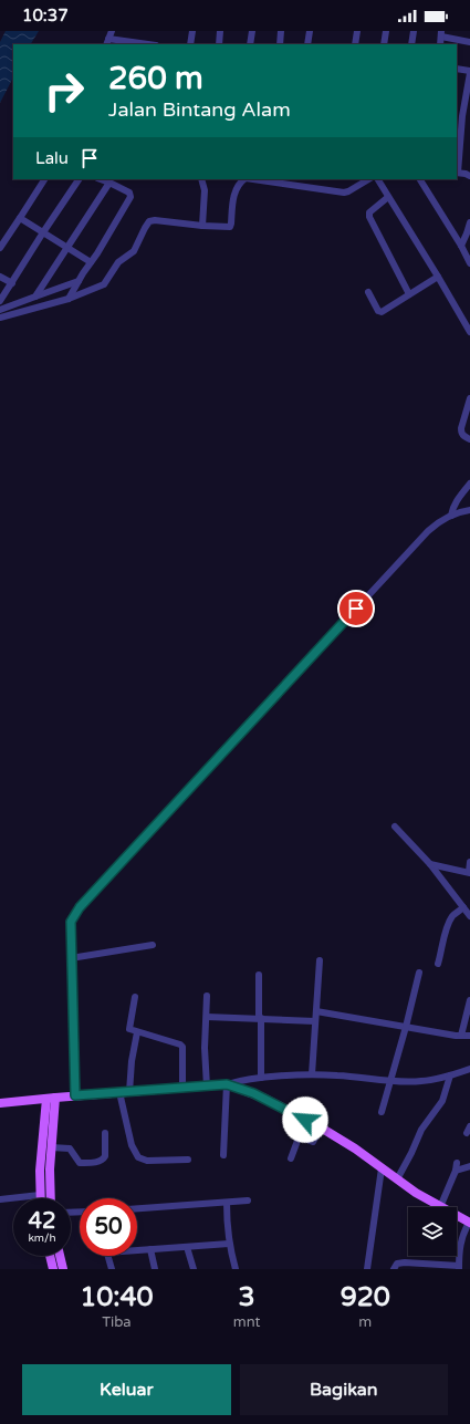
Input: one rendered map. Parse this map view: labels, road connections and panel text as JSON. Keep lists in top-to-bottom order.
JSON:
{
  "page": {
    "status": "10:37",
    "turn": ["260 m", "Jalan Bintang Alam"],
    "then": "Lalu",
    "speed": "42 km/h",
    "limit": "50",
    "eta": [
      "10:40",
      "Tiba",
      "3",
      "mnt",
      "920",
      "m"
    ],
    "buttons": ["Keluar", "Bagikan"]
  }
}
